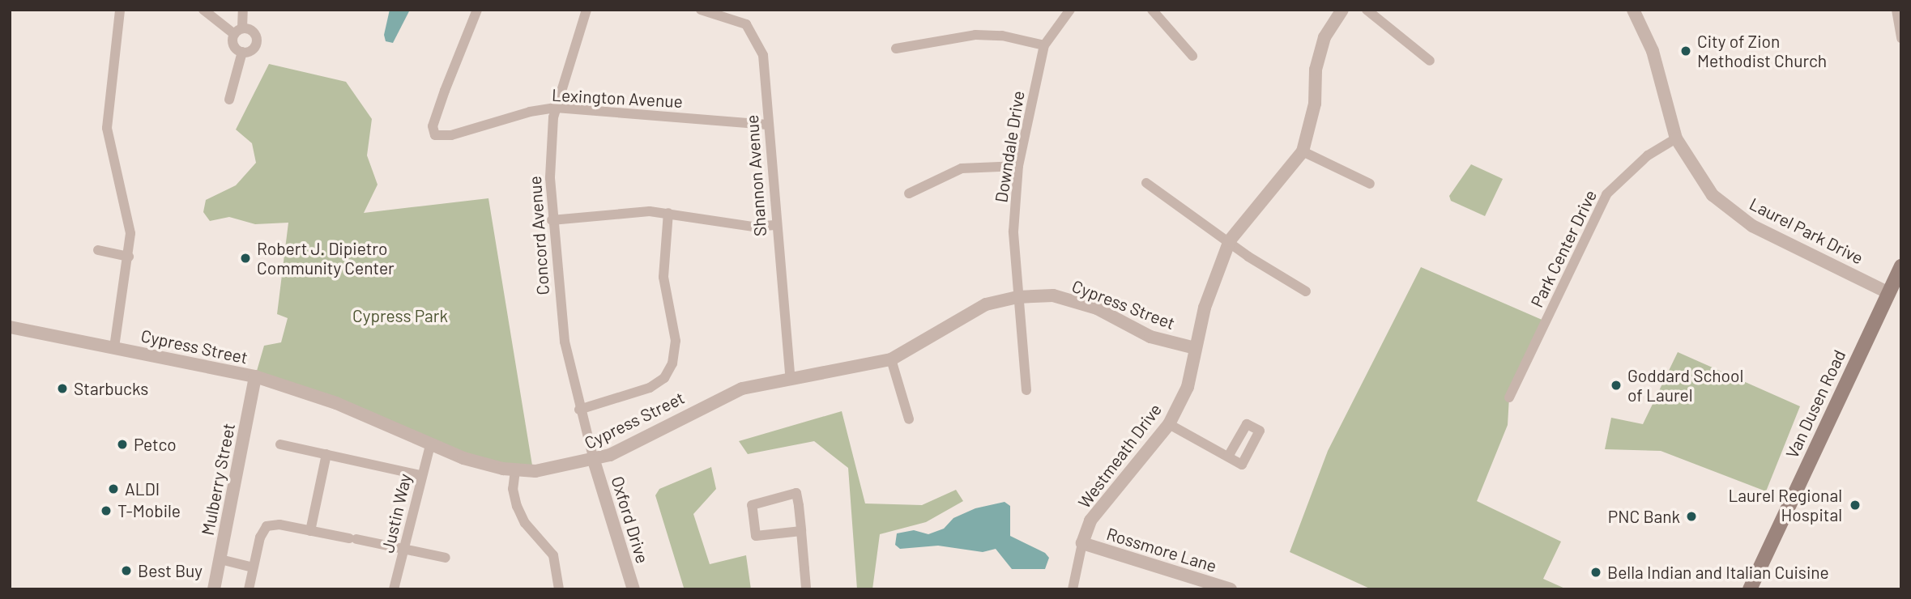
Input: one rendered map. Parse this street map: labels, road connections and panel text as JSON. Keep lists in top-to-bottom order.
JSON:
{
  "streets": {
    "main road": ["Van Dusen Road"],
    "street": [
      "Lexington Avenue",
      "Downdale Drive",
      "Shannon Avenue",
      "Laurel Park Drive",
      "Concord Avenue",
      "Park Center Drive",
      "Cypress Street",
      "Westmeath Drive",
      "Mulberry Street",
      "Justin Way",
      "Oxford Drive",
      "Rossmore Lane"
    ]
  },
  "crossings": [
    ["Lexington Avenue", "Shannon Avenue"],
    ["Lexington Avenue", "Concord Avenue"],
    ["Downdale Drive", "Cypress Street"],
    ["Shannon Avenue", "Cypress Street"],
    ["Laurel Park Drive", "Park Center Drive"],
    ["Laurel Park Drive", "Van Dusen Road"],
    ["Concord Avenue", "Cypress Street"],
    ["Concord Avenue", "Oxford Drive"],
    ["Cypress Street", "Westmeath Drive"],
    ["Cypress Street", "Mulberry Street"],
    ["Cypress Street", "Justin Way"],
    ["Cypress Street", "Oxford Drive"],
    ["Westmeath Drive", "Rossmore Lane"]
  ],
  "parks": ["Cypress Park"],
  "places": [
    "City of Zion Methodist Church",
    "Robert J. Dipietro Community Center",
    "Goddard School of Laurel",
    "Starbucks",
    "Petco",
    "ALDI",
    "Laurel Regional Hospital",
    "T-Mobile",
    "PNC Bank",
    "Best Buy",
    "Bella Indian and Italian Cuisine"
  ]
}
